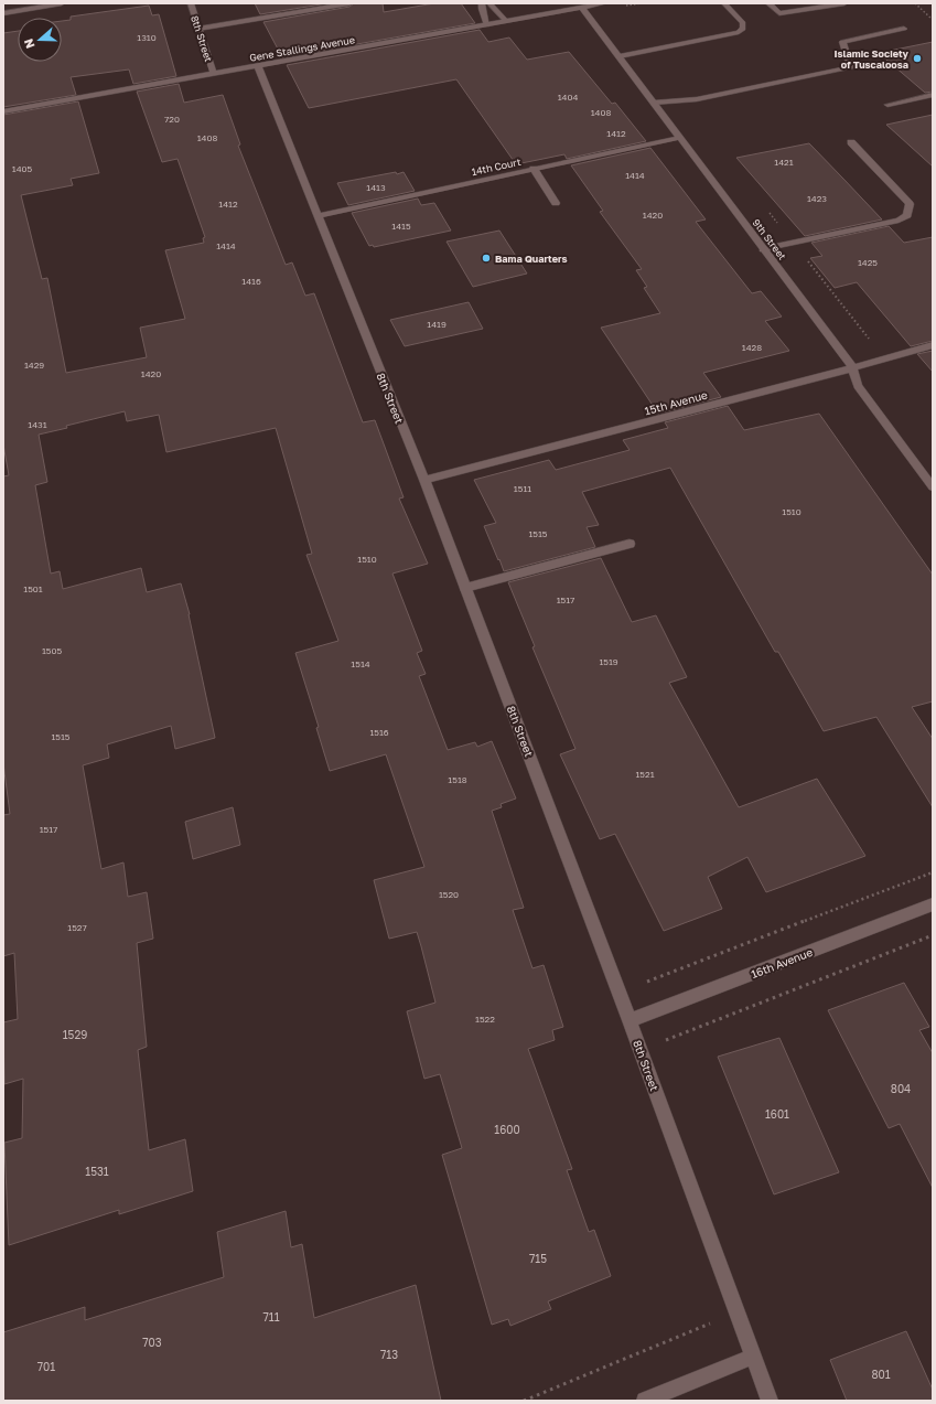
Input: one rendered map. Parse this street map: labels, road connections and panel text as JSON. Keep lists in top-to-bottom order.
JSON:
{
  "streets": {
    "street": [
      "8th Street",
      "Gene Stallings Avenue",
      "14th Court",
      "9th Street",
      "15th Avenue",
      "16th Avenue"
    ]
  },
  "crossings": [
    ["8th Street", "Gene Stallings Avenue"],
    ["8th Street", "14th Court"],
    ["8th Street", "15th Avenue"],
    ["8th Street", "16th Avenue"],
    ["Gene Stallings Avenue", "9th Street"],
    ["14th Court", "9th Street"],
    ["9th Street", "15th Avenue"]
  ],
  "places": ["Islamic Society of Tuscaloosa", "Bama Quarters"],
  "house_numbers": [
    "1310",
    "1404",
    "1408",
    "720",
    "1412",
    "1408",
    "1421",
    "1405",
    "1414",
    "1413",
    "1423",
    "1412",
    "1420",
    "1415",
    "1414",
    "1425",
    "1416",
    "1419",
    "1428",
    "1429",
    "1420",
    "1431",
    "1511",
    "1510",
    "1515",
    "1510",
    "1501",
    "1517",
    "1505",
    "1519",
    "1514",
    "1516",
    "1515",
    "1521",
    "1518",
    "1517",
    "1520",
    "1527",
    "1522",
    "1529",
    "804",
    "1601",
    "1600",
    "1531",
    "715",
    "711",
    "703",
    "713",
    "701",
    "801"
  ],
  "north": "left"
}
